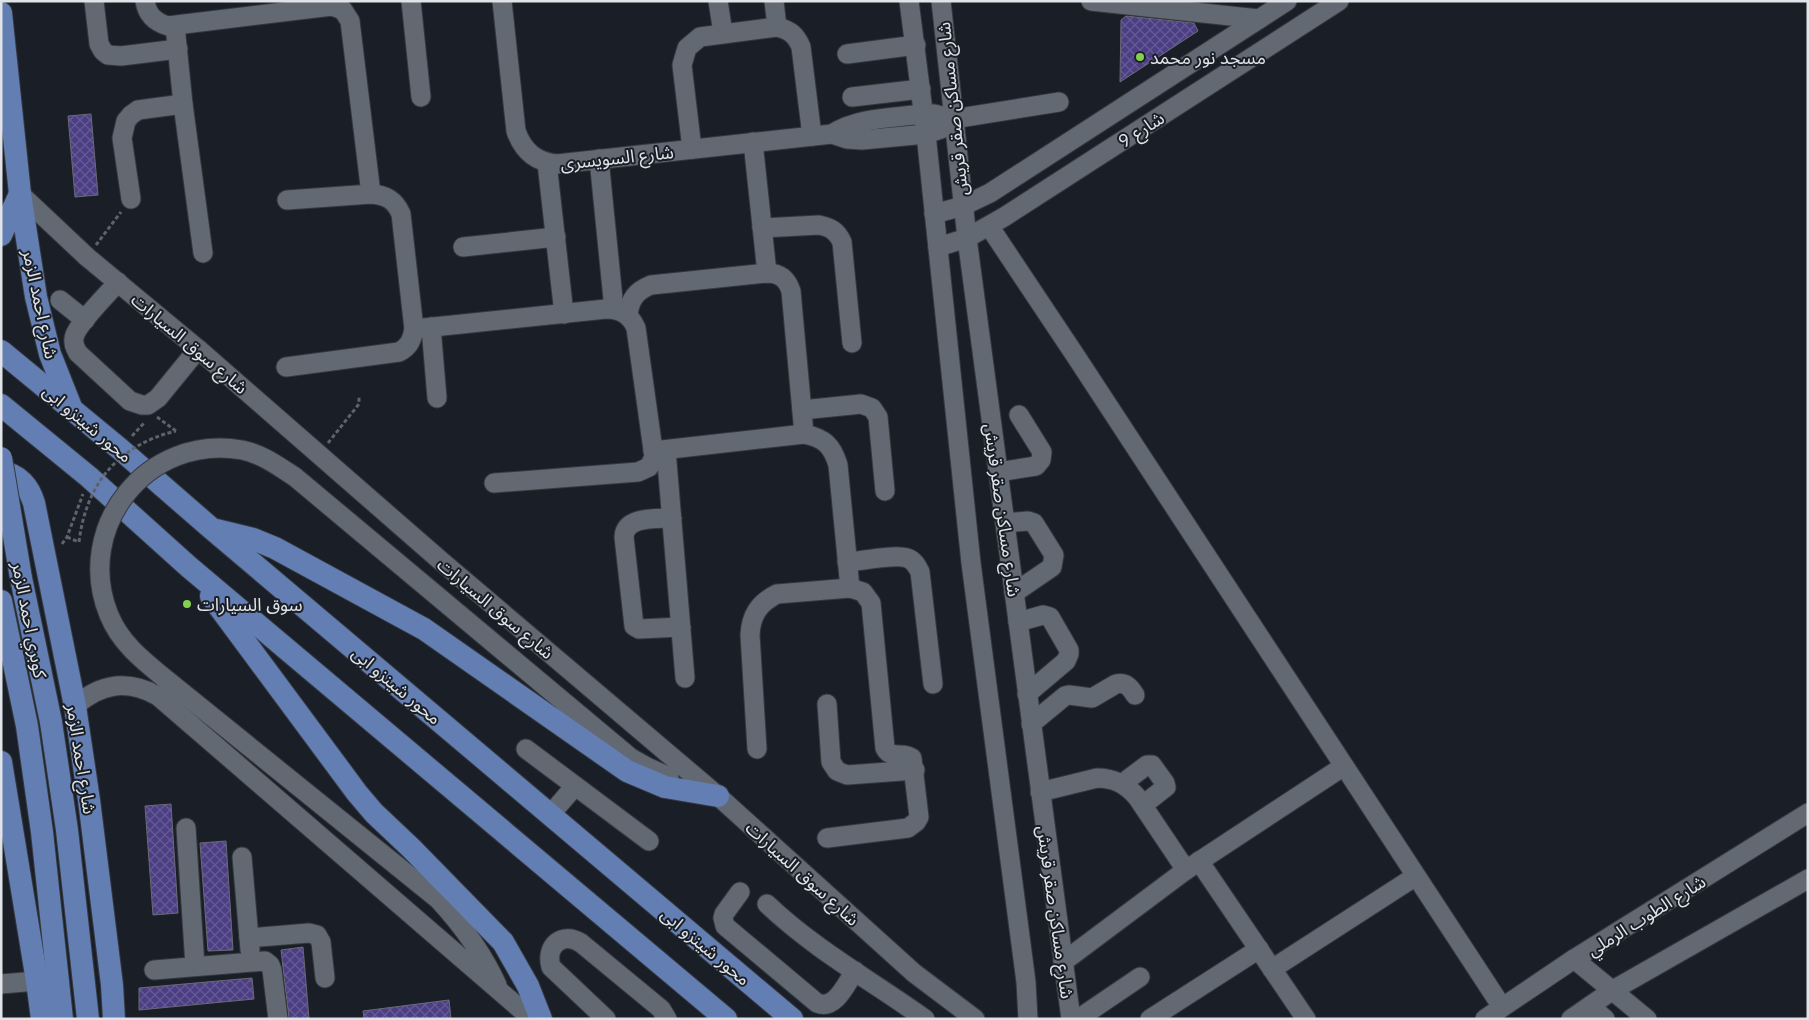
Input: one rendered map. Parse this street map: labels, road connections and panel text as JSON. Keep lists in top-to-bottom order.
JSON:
{
  "streets": {
    "main road": ["شارع احمد الزمر", "محور شينزو ابى", "كوبري احمد الزمر"],
    "street": [
      "شارع مساكن صقر قريش",
      "شارع 9",
      "شارع السويسرى",
      "شارع سوق السيارات",
      "شارع الطوب الرملي"
    ]
  },
  "crossings": [
    ["شارع مساكن صقر قريش", "شارع 9"],
    ["شارع مساكن صقر قريش", "شارع السويسرى"],
    ["شارع احمد الزمر", "شارع سوق السيارات"],
    ["شارع احمد الزمر", "محور شينزو ابى"]
  ],
  "places": ["مسجد نور محمد", "سوق السيارات"]
}
